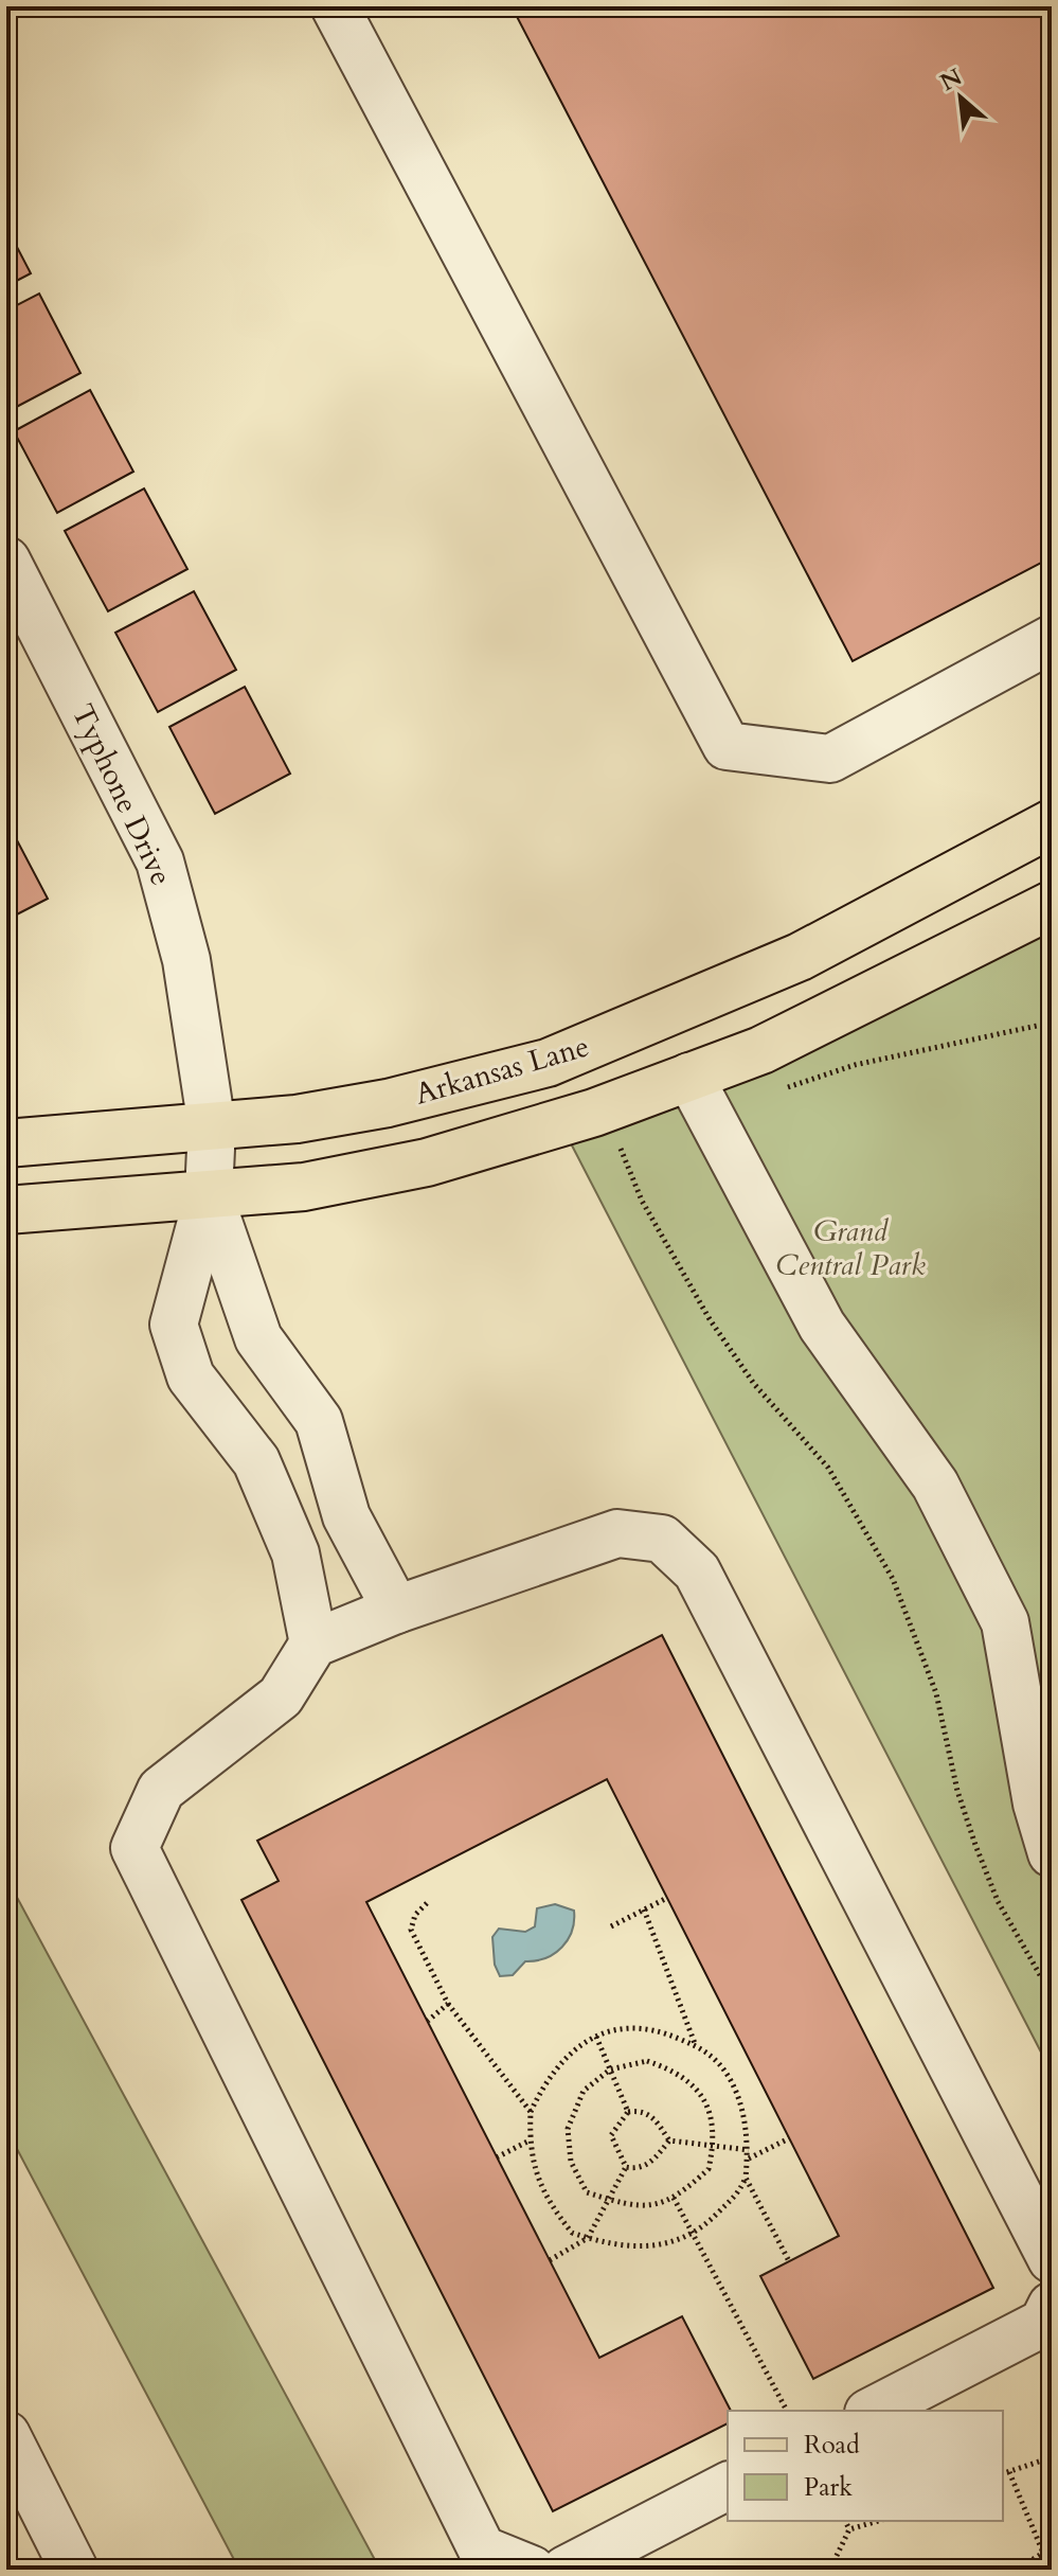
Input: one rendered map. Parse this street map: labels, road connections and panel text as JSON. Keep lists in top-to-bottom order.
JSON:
{
  "streets": {
    "main road": ["Arkansas Lane"],
    "street": ["Typhone Drive"]
  },
  "crossings": [
    ["Typhone Drive", "Arkansas Lane"]
  ],
  "parks": ["Grand Central Park"],
  "legend": ["Road", "Park"],
  "north": "top left"
}
